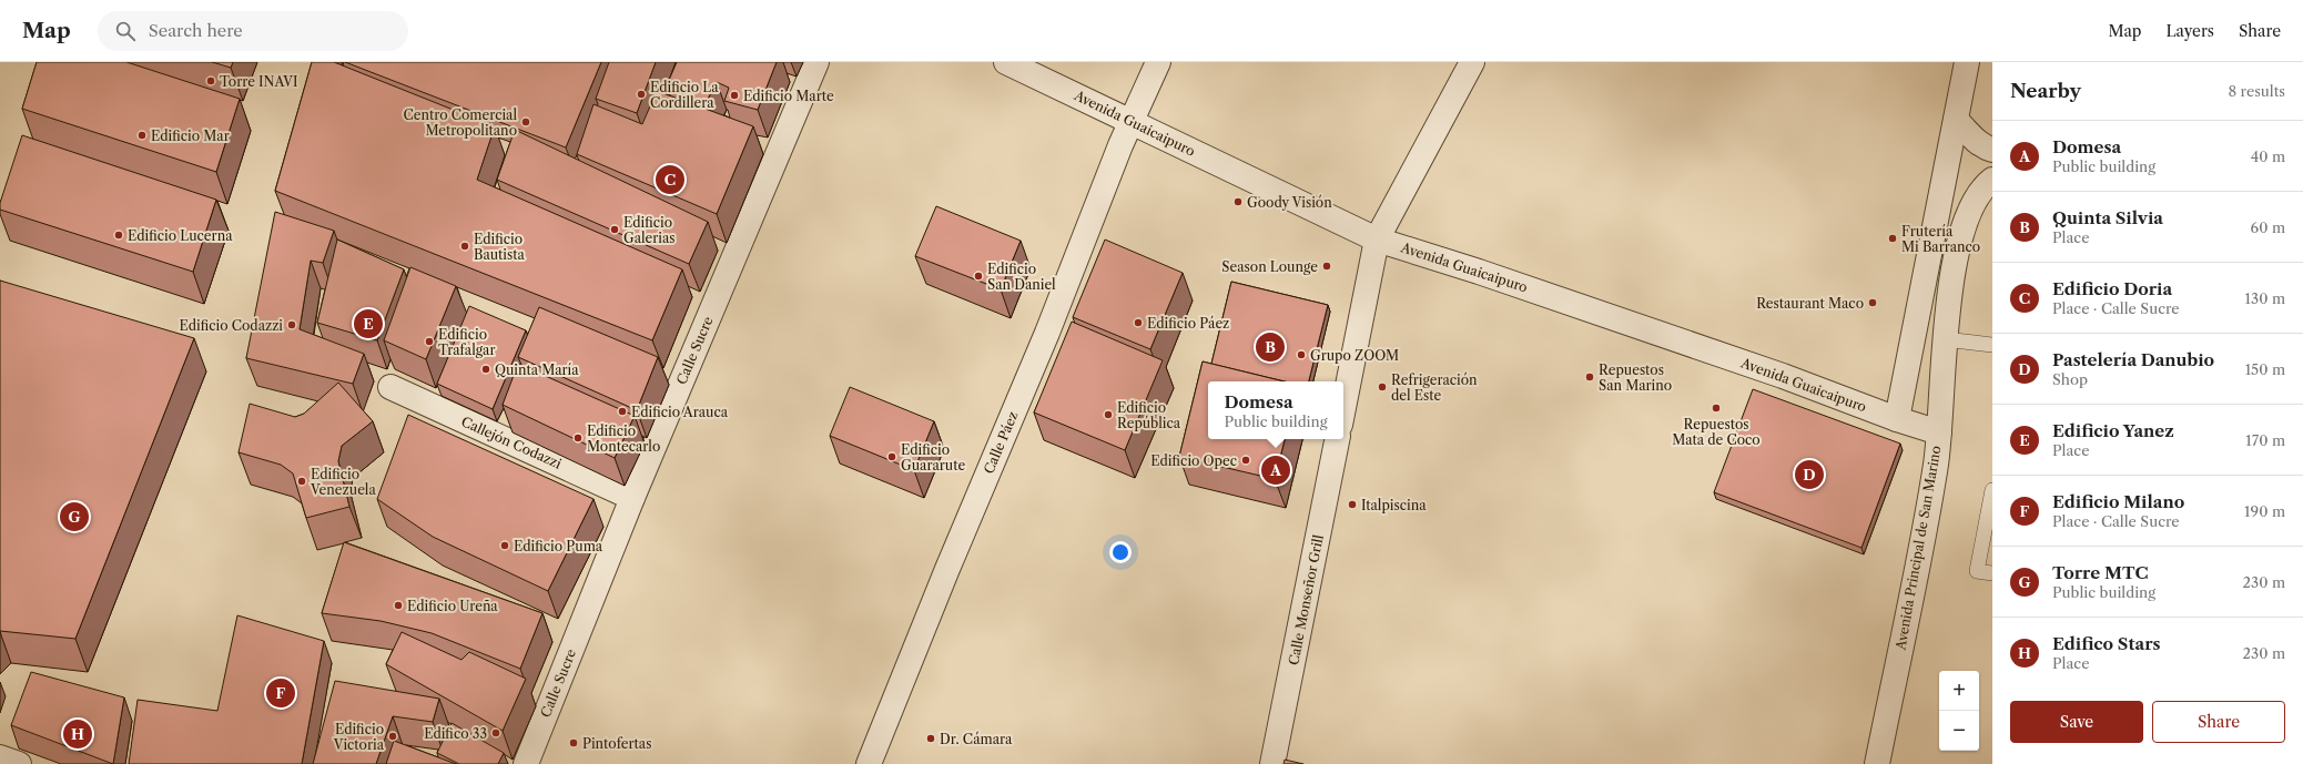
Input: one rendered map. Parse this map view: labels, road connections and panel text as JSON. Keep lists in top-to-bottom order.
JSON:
{
  "streets": {
    "street": [
      "Avenida Guaicaipuro",
      "Calle Sucre",
      "Callejón Codazzi",
      "Calle Páez",
      "Avenida Principal de San Marino",
      "Calle Monseñor Grill"
    ]
  },
  "crossings": [
    ["Avenida Guaicaipuro", "Calle Páez"],
    ["Avenida Guaicaipuro", "Avenida Principal de San Marino"],
    ["Calle Sucre", "Callejón Codazzi"]
  ],
  "places": [
    "Torre INAVI",
    "Edificio La Cordillera",
    "Edificio Marte",
    "Centro Comercial Metropolitano",
    "Edificio Mar",
    "Goody Visión",
    "Edificio Galerias",
    "Edificio Lucerna",
    "Frutería Mi Barranco",
    "Edificio Bautista",
    "Season Lounge",
    "Edificio San Daniel",
    "Restaurant Maco",
    "Edificio Páez",
    "Edificio Codazzi",
    "Edificio Trafalgar",
    "Grupo ZOOM",
    "Quinta María",
    "Repuestos San Marino",
    "Refrigeración del Este",
    "Repuestos Mata de Coco",
    "Edificio Arauca",
    "Edificio República",
    "Edificio Montecarlo",
    "Edificio Guararute",
    "Edificio Opec",
    "Edificio Venezuela",
    "Italpiscina",
    "Edificio Puma",
    "Edificio Ureña",
    "Edifico 33",
    "Edificio Victoria",
    "Dr. Cámara",
    "Pintofertas"
  ],
  "page": {
    "header": "Map",
    "search": "Search here",
    "nav": ["Map", "Layers", "Share"],
    "heading": ["Nearby", "8 results"],
    "list": [
      {
        "mark": "A",
        "name": "Domesa",
        "note": "Public building",
        "value": "40 m"
      },
      {
        "mark": "B",
        "name": "Quinta Silvia",
        "note": "Place",
        "value": "60 m"
      },
      {
        "mark": "C",
        "name": "Edificio Doria",
        "note": "Place · Calle Sucre",
        "value": "130 m"
      },
      {
        "mark": "D",
        "name": "Pastelería Danubio",
        "note": "Shop",
        "value": "150 m"
      },
      {
        "mark": "E",
        "name": "Edificio Yanez",
        "note": "Place",
        "value": "170 m"
      },
      {
        "mark": "F",
        "name": "Edificio Milano",
        "note": "Place · Calle Sucre",
        "value": "190 m"
      },
      {
        "mark": "G",
        "name": "Torre MTC",
        "note": "Public building",
        "value": "230 m"
      },
      {
        "mark": "H",
        "name": "Edifico Stars",
        "note": "Place",
        "value": "230 m"
      }
    ],
    "pins": [
      "C",
      "E",
      "B",
      "A",
      "D",
      "G",
      "F",
      "H"
    ],
    "popup": ["Domesa", "Public building"],
    "map_buttons": ["+", "−"],
    "buttons": ["Save", "Share"]
  }
}
